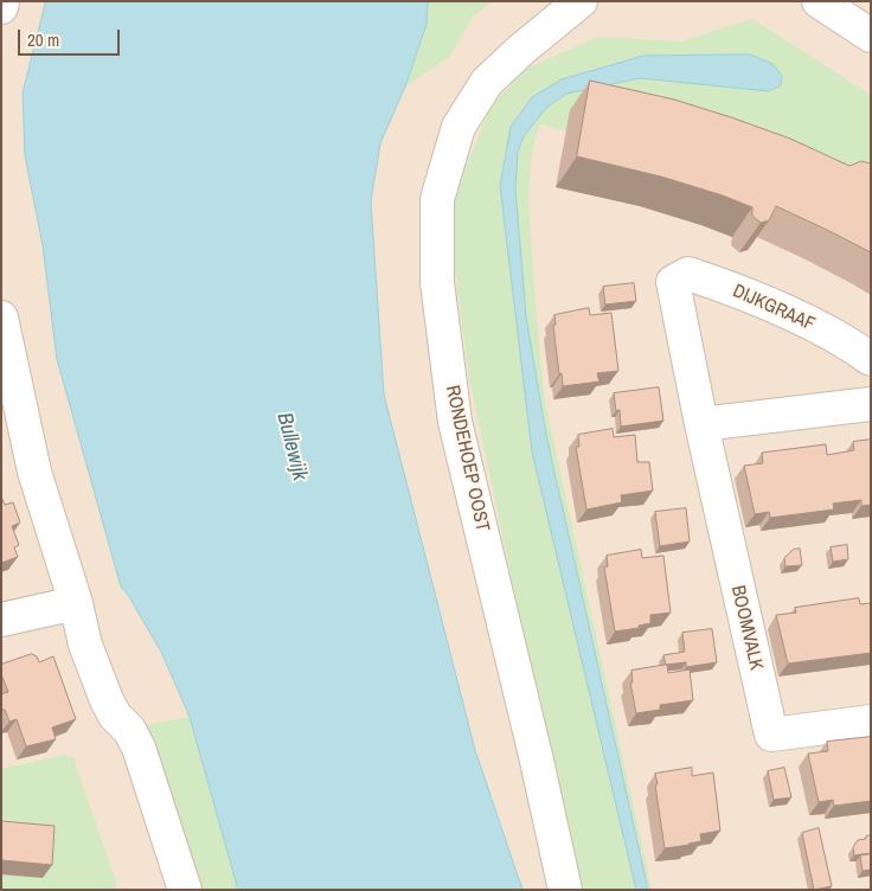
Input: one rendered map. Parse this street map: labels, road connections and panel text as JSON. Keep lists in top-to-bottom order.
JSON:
{
  "streets": {
    "street": ["DIJKGRAAF", "RONDEHOEP OOST", "BOOMVALK"]
  },
  "crossings": [
    ["DIJKGRAAF", "BOOMVALK"]
  ],
  "water": ["Bullewijk"],
  "scale_bar": "20 m"
}
